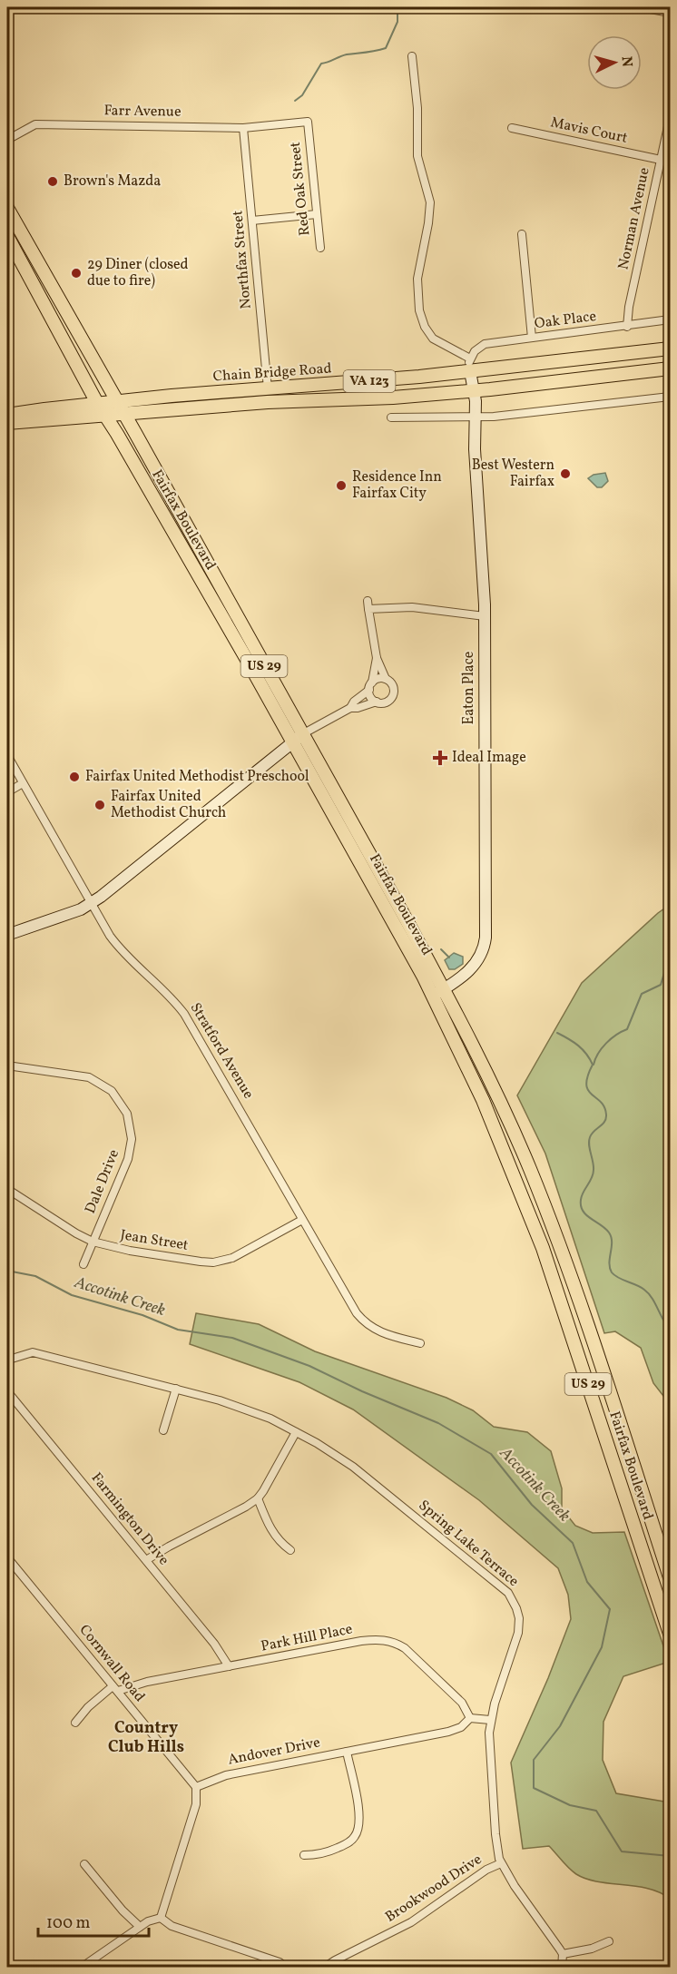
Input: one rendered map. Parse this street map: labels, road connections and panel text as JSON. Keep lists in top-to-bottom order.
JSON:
{
  "streets": {
    "main road": [
      "Chain Bridge Road",
      "VA 123",
      "Fairfax Boulevard",
      "US 29"
    ],
    "street": [
      "Farr Avenue",
      "Mavis Court",
      "Red Oak Street",
      "Norman Avenue",
      "Northfax Street",
      "Oak Place",
      "Eaton Place",
      "Stratford Avenue",
      "Dale Drive",
      "Jean Street",
      "Farmington Drive",
      "Spring Lake Terrace",
      "Park Hill Place",
      "Cornwall Road",
      "Andover Drive",
      "Brookwood Drive"
    ]
  },
  "crossings": [
    ["Farr Avenue", "Red Oak Street"],
    ["Farr Avenue", "Northfax Street"],
    ["Mavis Court", "Norman Avenue"],
    ["Norman Avenue", "Oak Place"],
    ["Northfax Street", "Chain Bridge Road"],
    ["Oak Place", "Chain Bridge Road"],
    ["Oak Place", "Eaton Place"],
    ["Chain Bridge Road", "Fairfax Boulevard"],
    ["Chain Bridge Road", "Eaton Place"],
    ["Fairfax Boulevard", "Eaton Place"],
    ["Stratford Avenue", "Jean Street"],
    ["Dale Drive", "Jean Street"],
    ["Farmington Drive", "Park Hill Place"],
    ["Spring Lake Terrace", "Brookwood Drive"],
    ["Park Hill Place", "Cornwall Road"],
    ["Park Hill Place", "Andover Drive"],
    ["Cornwall Road", "Andover Drive"]
  ],
  "districts": ["Country Club Hills"],
  "water": ["Accotink Creek"],
  "places": {
    "other": [
      "Brown's Mazda",
      "29 Diner (closed due to fire)",
      "Best Western Fairfax",
      "Residence Inn Fairfax City",
      "Fairfax United Methodist Preschool",
      "Fairfax United Methodist Church"
    ],
    "health": ["Ideal Image"]
  },
  "scale_bar": "100 m",
  "north": "right"
}
